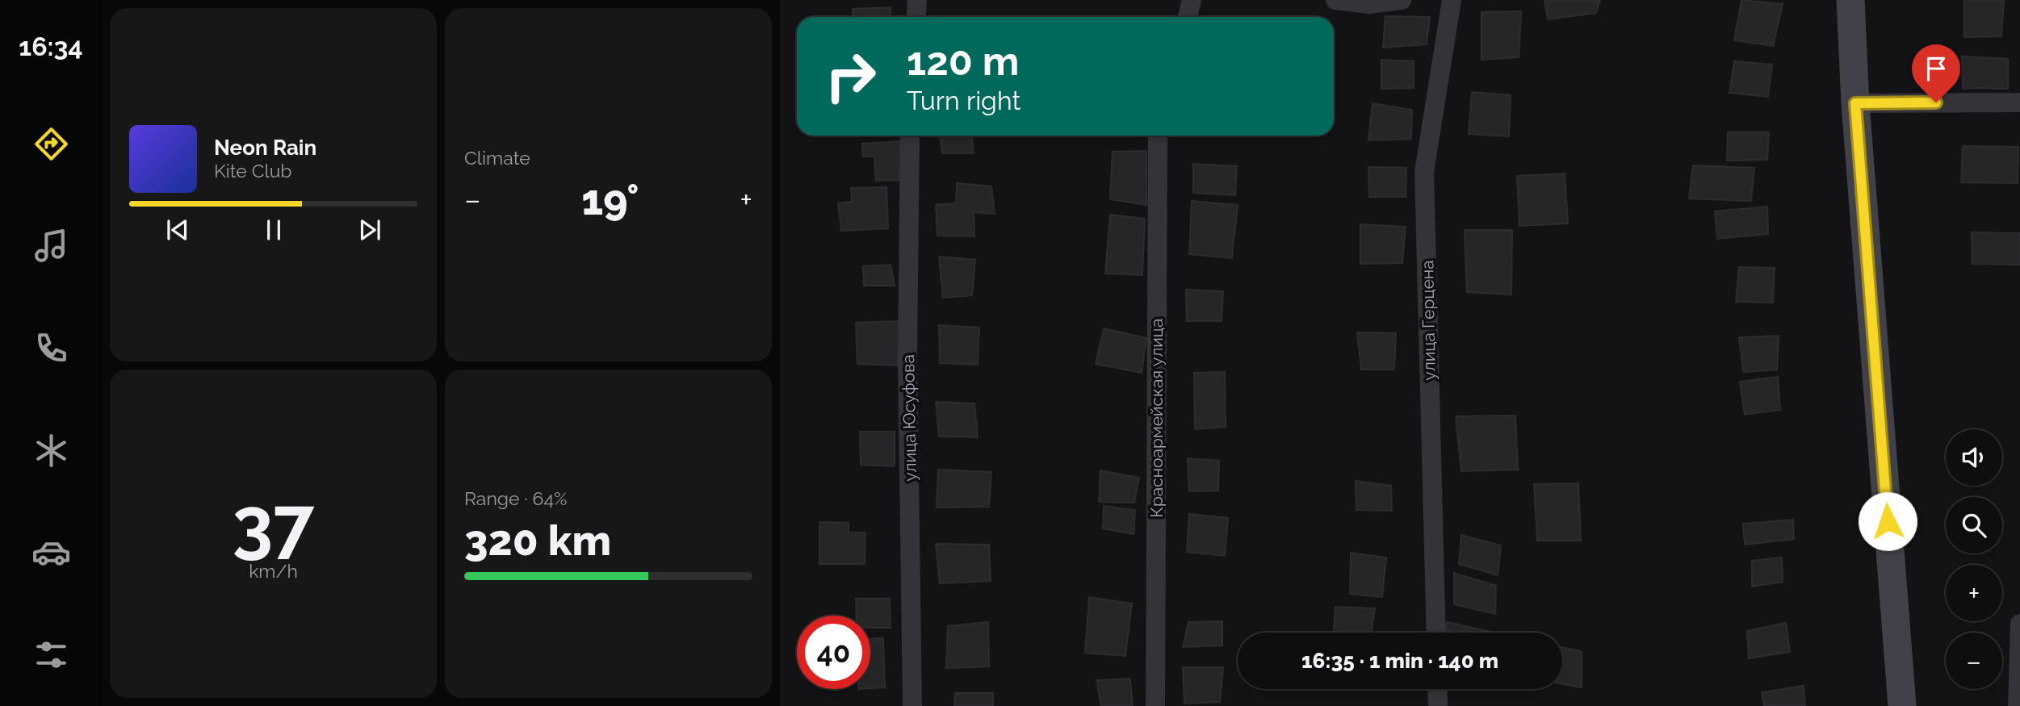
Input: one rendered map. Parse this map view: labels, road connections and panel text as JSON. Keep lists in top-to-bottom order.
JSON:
{
  "streets": {
    "street": ["улица Герцена", "улица Юсуфова", "Красноармейская улица"]
  },
  "page": {
    "tabs": "16:34",
    "tile": [
      "Climate",
      ["37", "km/h"],
      ["Range · 64%", "320 km"]
    ],
    "turn": ["120 m", "Turn right"],
    "song": ["Neon Rain", "Kite Club"],
    "heat": ["−", "19°", "+"],
    "map_buttons": ["+", "−"],
    "limit": "40",
    "trip": "16:35 · 1 min · 140 m"
  }
}
